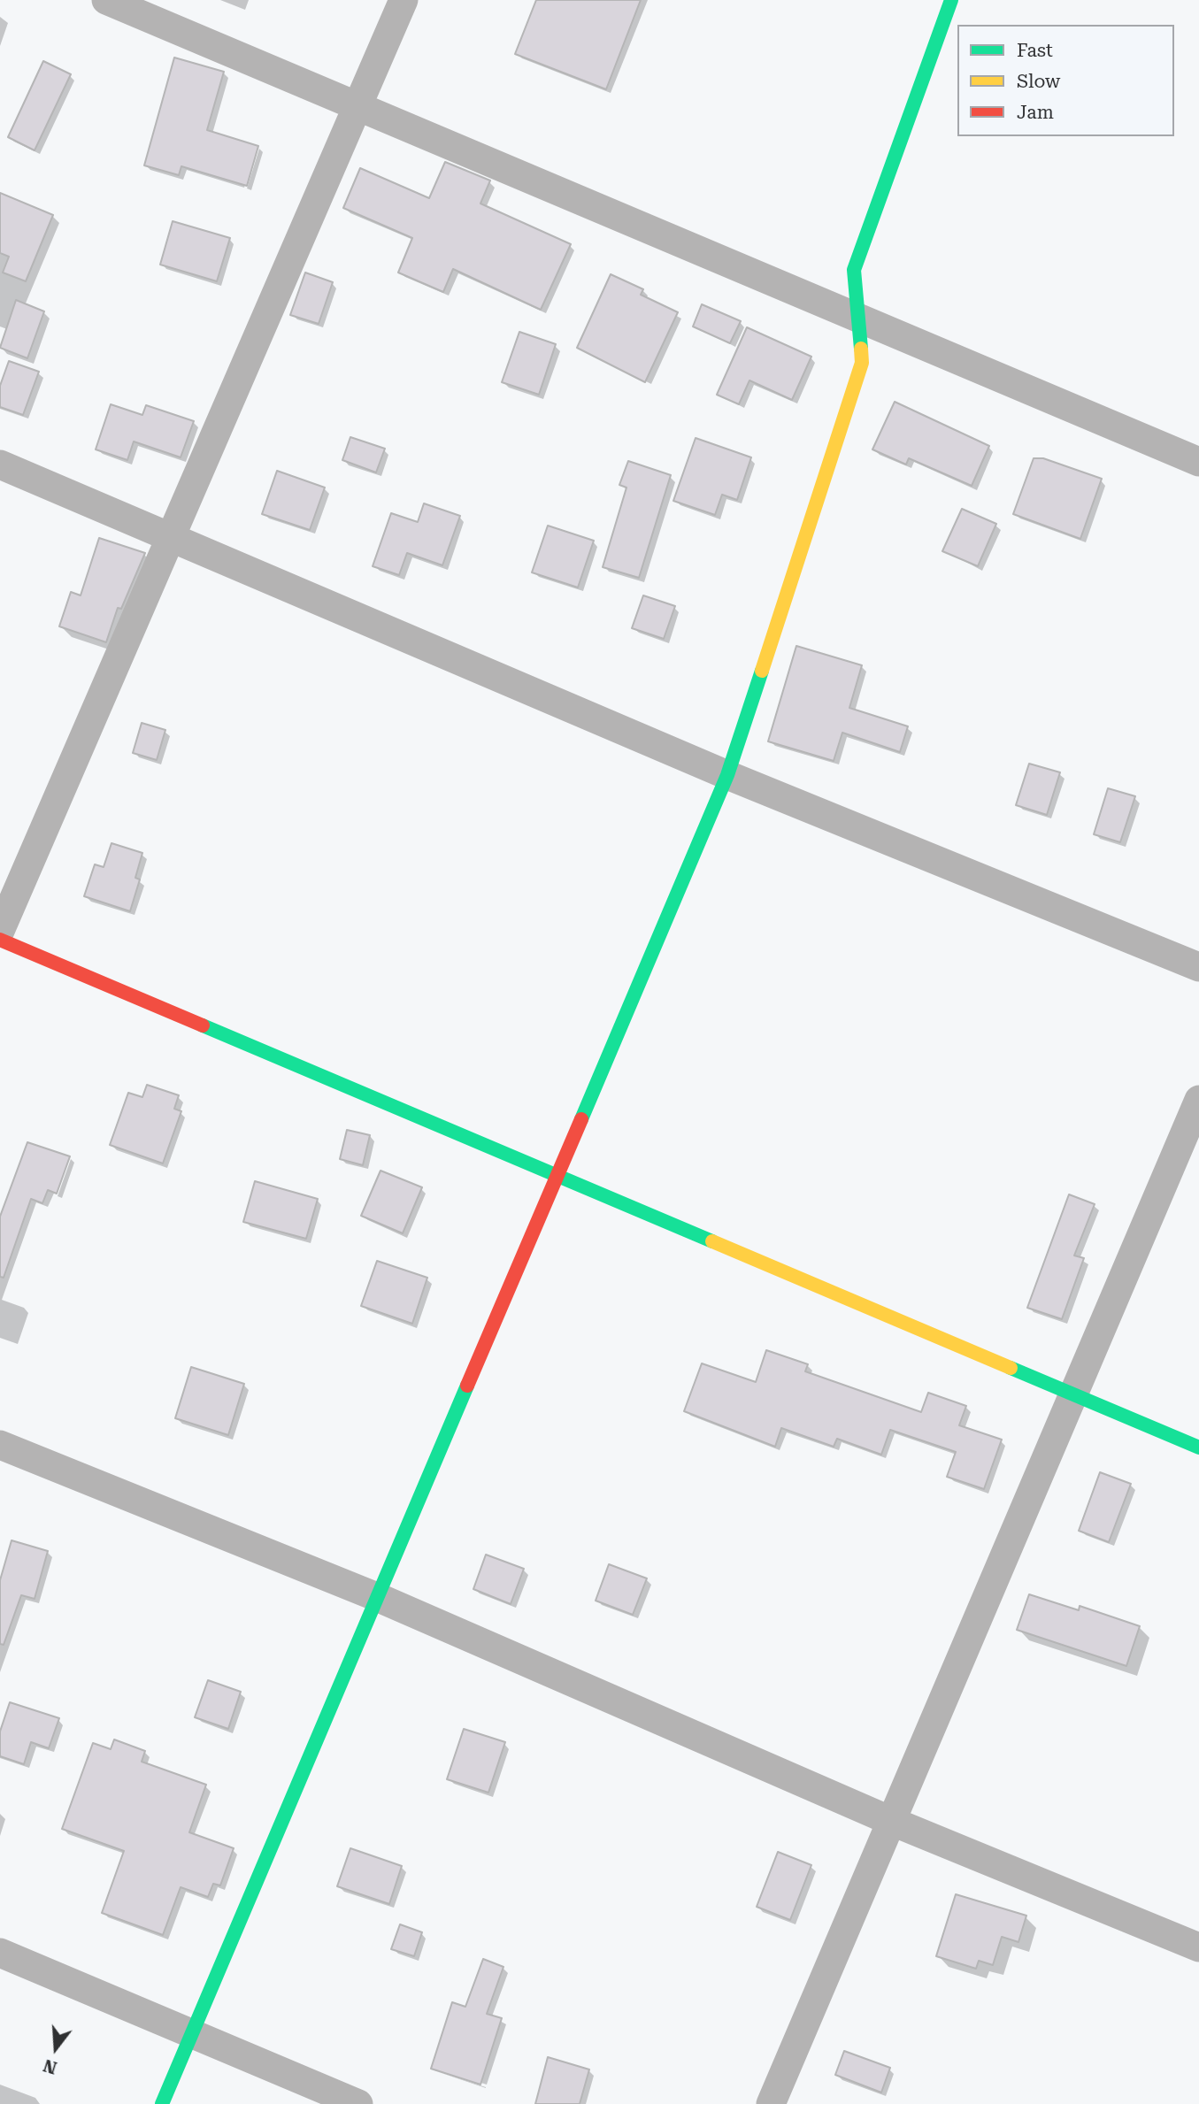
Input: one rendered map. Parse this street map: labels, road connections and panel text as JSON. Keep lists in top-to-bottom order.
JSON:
{
  "legend": ["Fast", "Slow", "Jam"],
  "north": "bottom"
}
